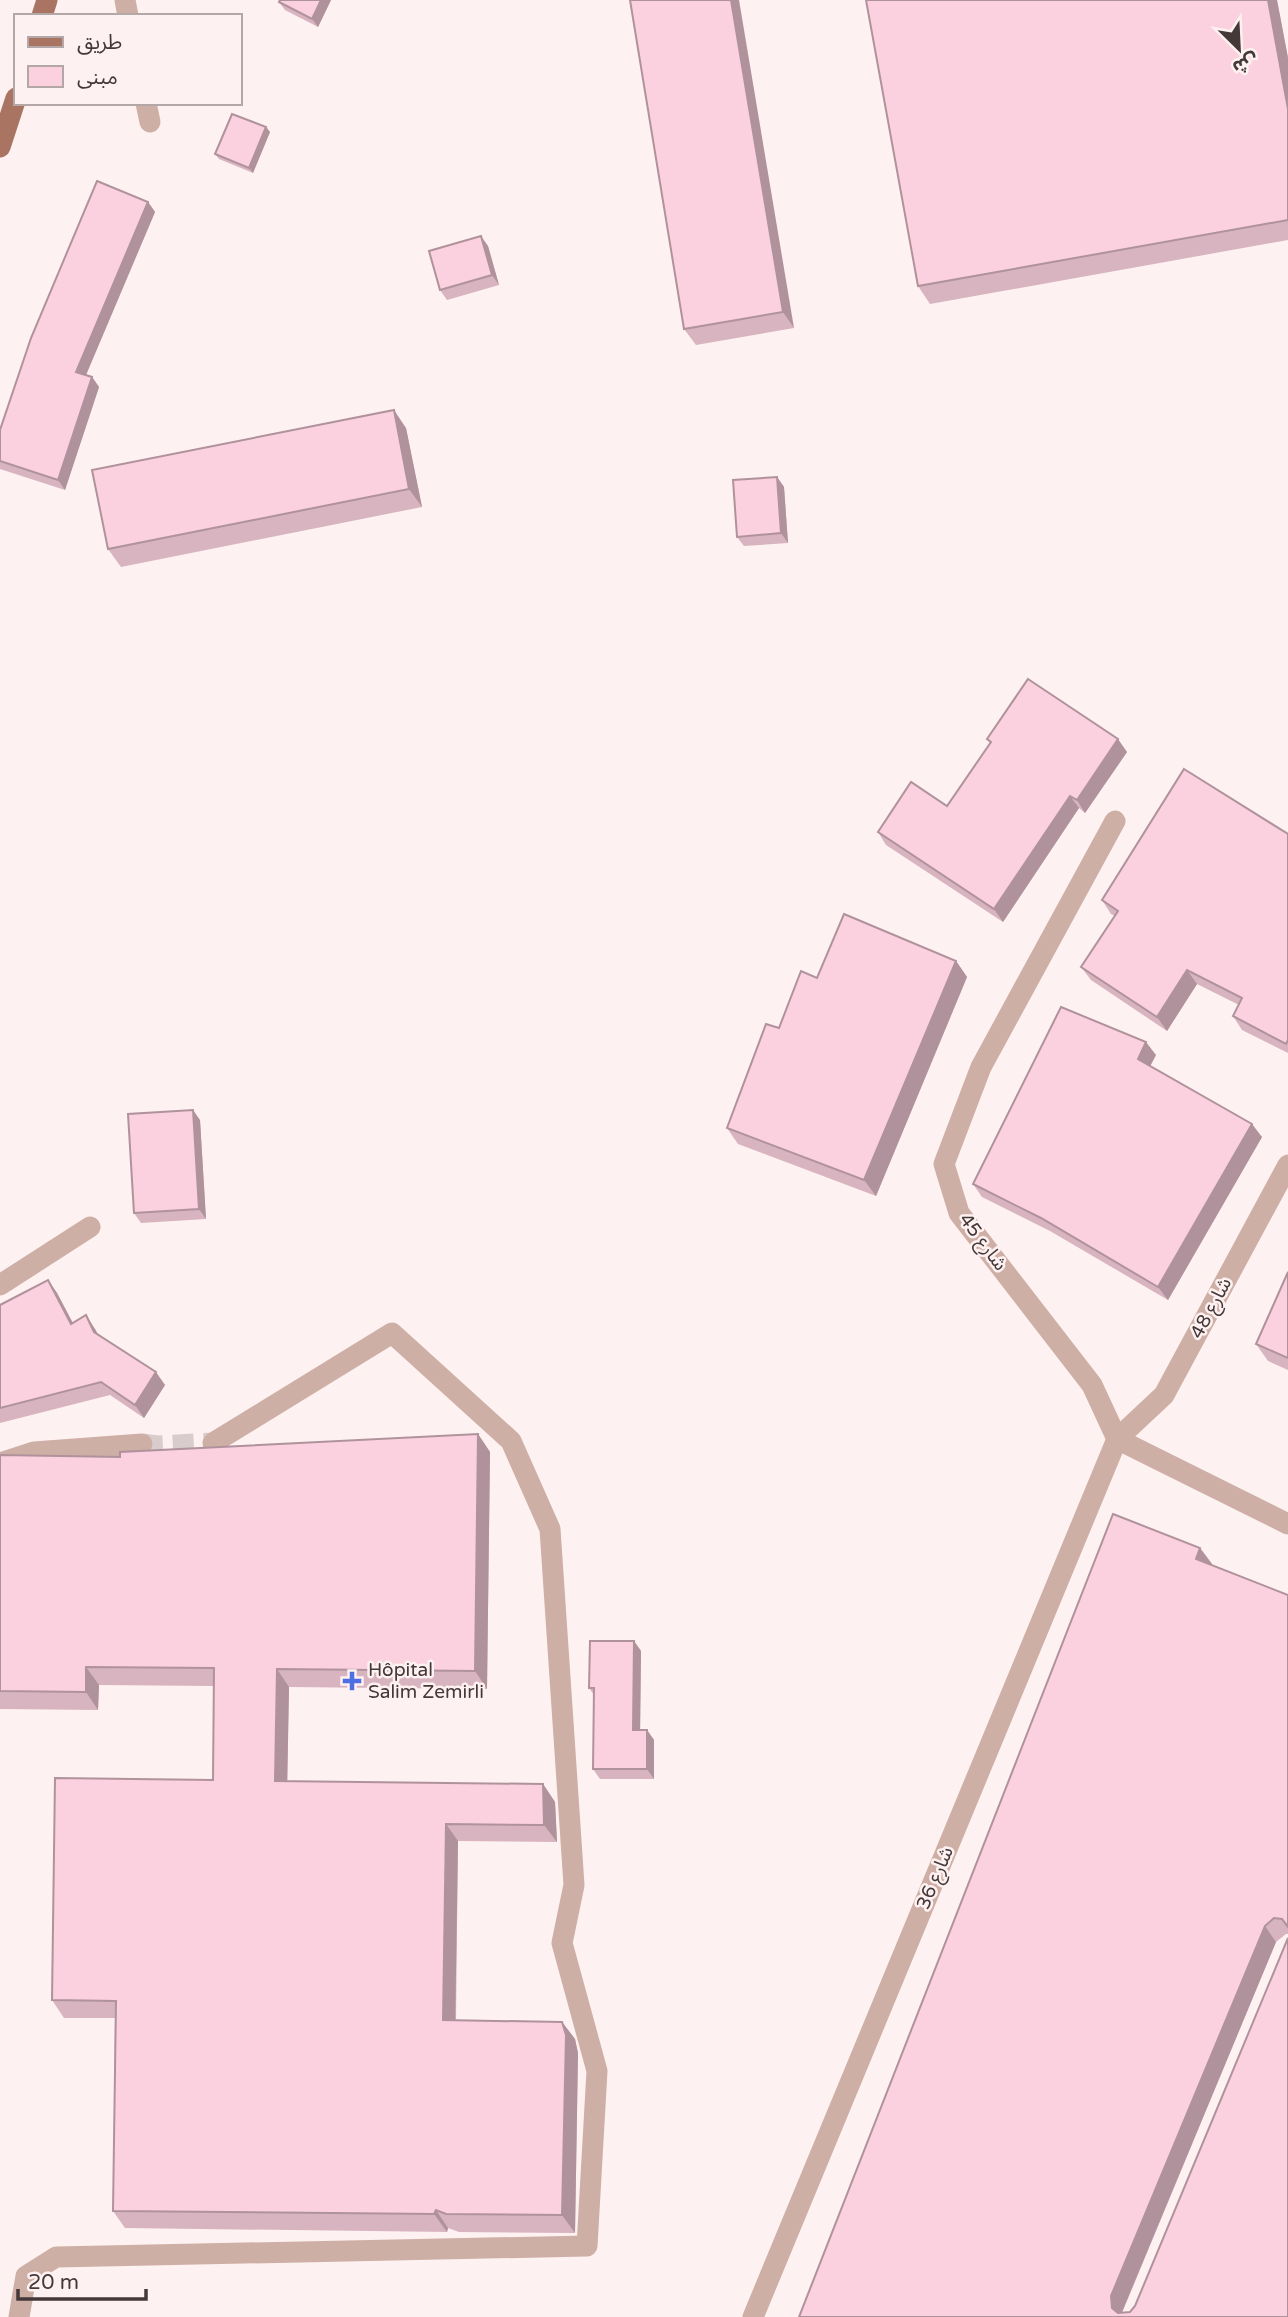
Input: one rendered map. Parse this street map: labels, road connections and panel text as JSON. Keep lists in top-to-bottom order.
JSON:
{
  "streets": {
    "street": ["شارع 45", "شارع 48", "شارع 36"]
  },
  "crossings": [
    ["شارع 45", "شارع 48"],
    ["شارع 45", "شارع 36"],
    ["شارع 48", "شارع 36"]
  ],
  "places": {
    "health": ["Hôpital Salim Zemirli"]
  },
  "legend": ["طريق", "مبنى"],
  "scale_bar": "20 m",
  "north": "bottom right"
}
